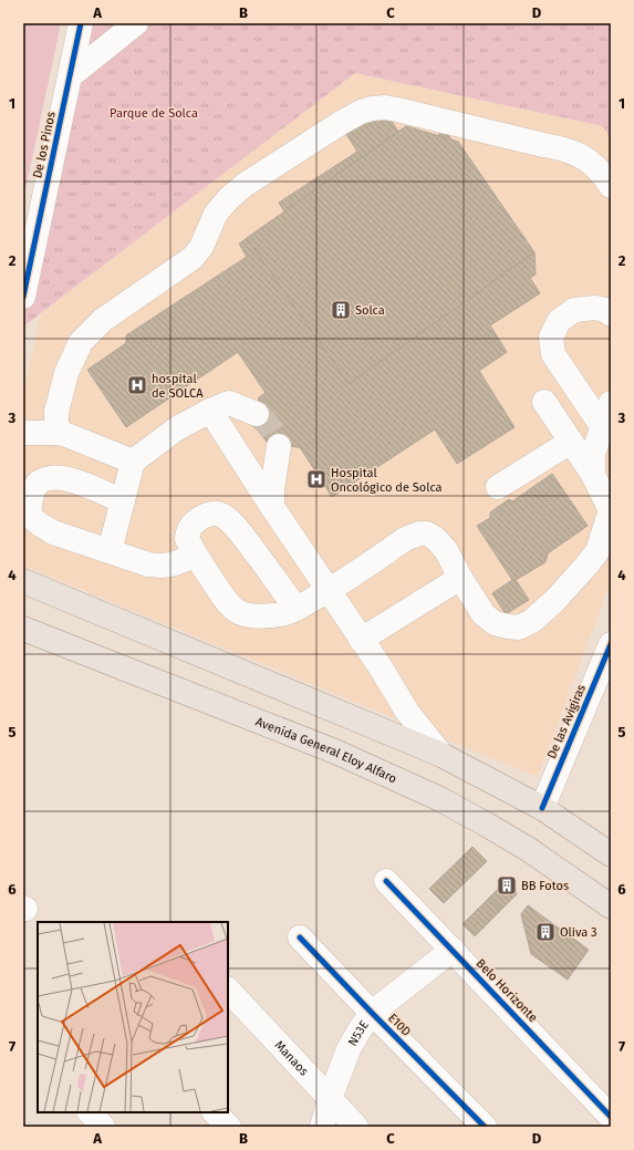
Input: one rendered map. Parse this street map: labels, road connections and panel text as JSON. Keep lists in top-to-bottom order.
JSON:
{
  "streets": {
    "main road": ["Avenida General Eloy Alfaro"],
    "street": [
      "De los Pinos",
      "De las Avigiras",
      "Belo Horizonte",
      "E10D",
      "N53E",
      "Manaos"
    ]
  },
  "crossings": [
    ["Belo Horizonte", "N53E"],
    ["E10D", "N53E"],
    ["N53E", "Manaos"]
  ],
  "parks": ["Parque de Solca"],
  "places": {
    "building": ["Solca", "BB Fotos", "Oliva 3"],
    "hospital": ["hospital de SOLCA", "Hospital Oncológico de Solca"]
  },
  "grid": {
    "columns": [
      "A",
      "B",
      "C",
      "D"
    ],
    "rows": [
      "1",
      "2",
      "3",
      "4",
      "5",
      "6",
      "7"
    ]
  }
}
